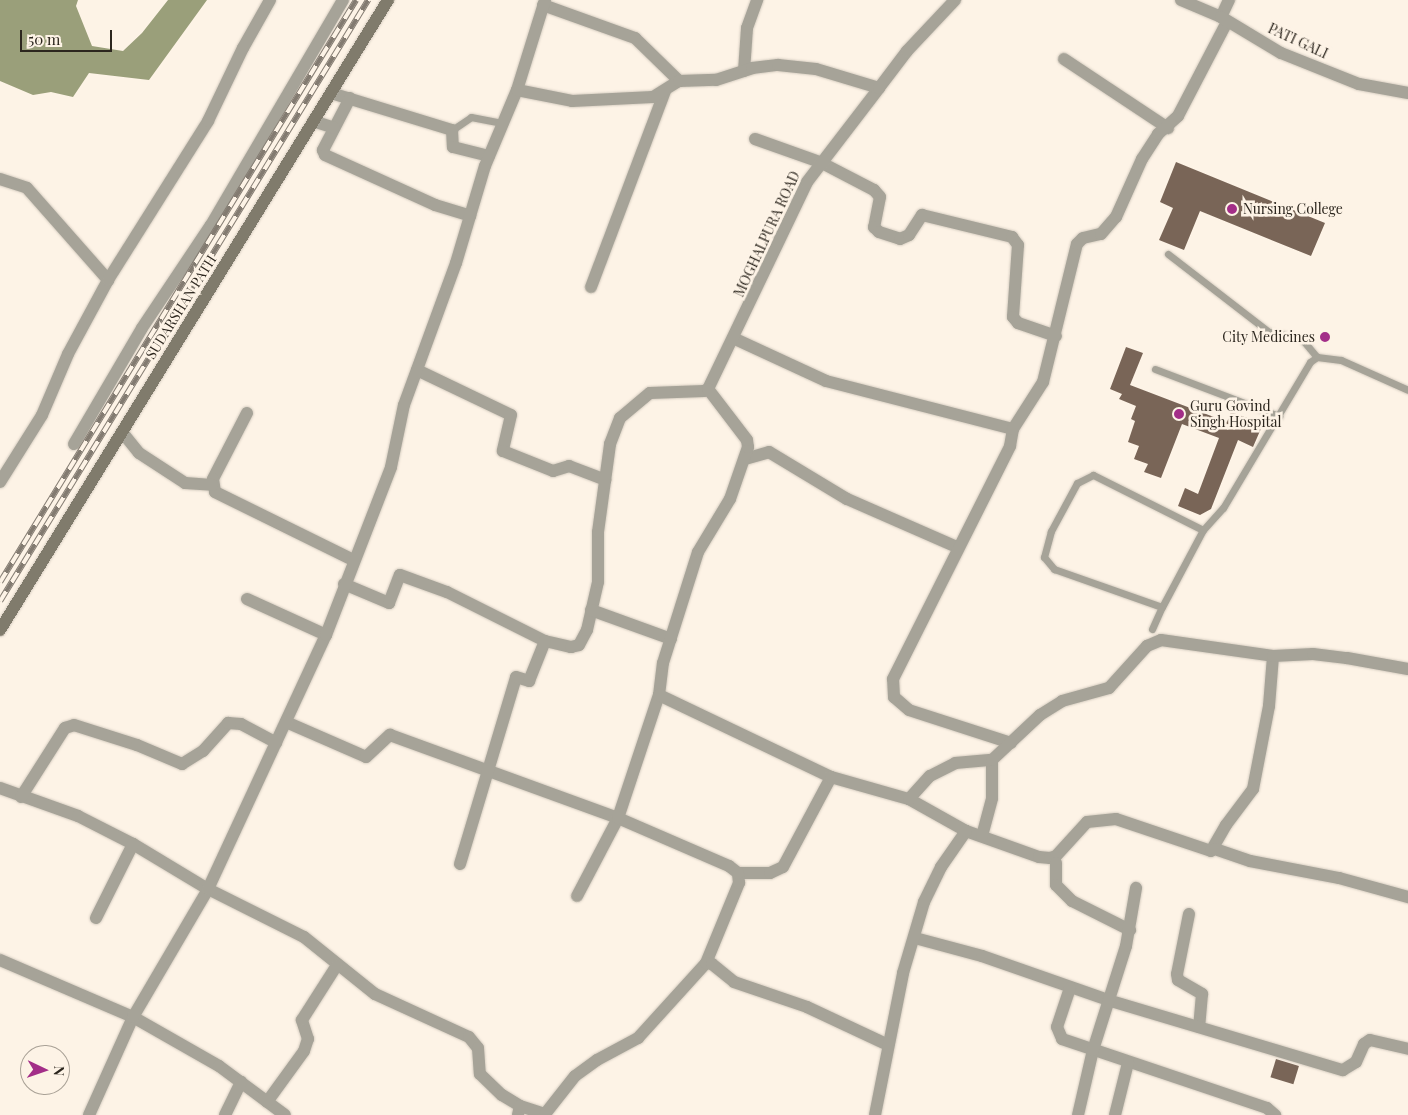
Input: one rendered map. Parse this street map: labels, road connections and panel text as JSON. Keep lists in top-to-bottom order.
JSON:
{
  "streets": {
    "main road": ["SUDARSHAN PATH"],
    "street": ["PATI GALI", "MOGHALPURA ROAD"]
  },
  "places": ["Nursing College", "City Medicines", "Guru Govind Singh Hospital"],
  "scale_bar": "50 m",
  "north": "right"
}
